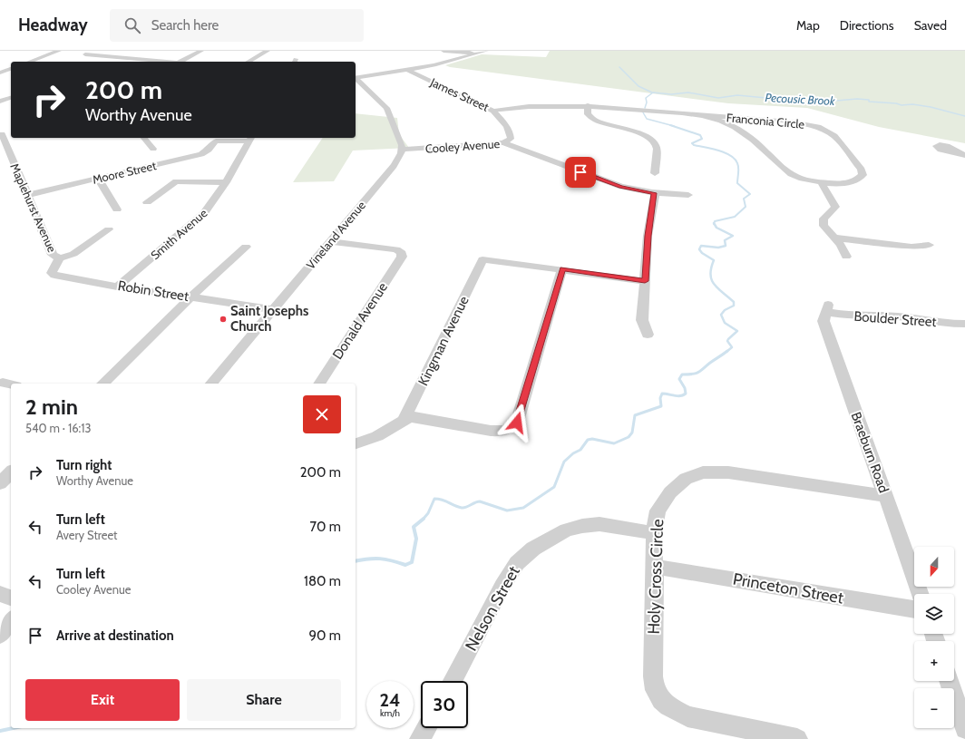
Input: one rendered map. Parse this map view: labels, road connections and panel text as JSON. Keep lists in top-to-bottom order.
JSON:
{
  "streets": {
    "street": [
      "James Street",
      "Franconia Circle",
      "Cooley Avenue",
      "Moore Street",
      "Maplehurst Avenue",
      "Smith Avenue",
      "Vineland Avenue",
      "Robin Street",
      "Boulder Street",
      "Donald Avenue",
      "Kingman Avenue",
      "Braeburn Road",
      "Holy Cross Circle",
      "Princeton Street",
      "Nelson Street"
    ]
  },
  "crossings": [
    ["James Street", "Franconia Circle"],
    ["James Street", "Cooley Avenue"],
    ["Cooley Avenue", "Vineland Avenue"],
    ["Moore Street", "Maplehurst Avenue"],
    ["Maplehurst Avenue", "Robin Street"],
    ["Smith Avenue", "Robin Street"],
    ["Vineland Avenue", "Robin Street"],
    ["Vineland Avenue", "Donald Avenue"],
    ["Boulder Street", "Braeburn Road"],
    ["Braeburn Road", "Holy Cross Circle"],
    ["Holy Cross Circle", "Princeton Street"],
    ["Holy Cross Circle", "Nelson Street"]
  ],
  "water": ["Pecousic Brook"],
  "places": ["Saint Josephs Church"],
  "north": "bottom",
  "page": {
    "header": "Headway",
    "search": "Search here",
    "nav": ["Map", "Directions", "Saved"],
    "turn": ["200 m", "Worthy Avenue"],
    "heading": ["2 min", "540 m · 16:13"],
    "list": [
      {
        "name": "Turn right",
        "note": "Worthy Avenue",
        "value": "200 m"
      },
      {
        "name": "Turn left",
        "note": "Avery Street",
        "value": "70 m"
      },
      {
        "name": "Turn left",
        "note": "Cooley Avenue",
        "value": "180 m"
      },
      {
        "name": "Arrive at destination",
        "value": "90 m"
      }
    ],
    "map_buttons": ["+", "−"],
    "buttons": ["Exit", "Share"],
    "speed": "24 km/h",
    "limit": "30"
  }
}
